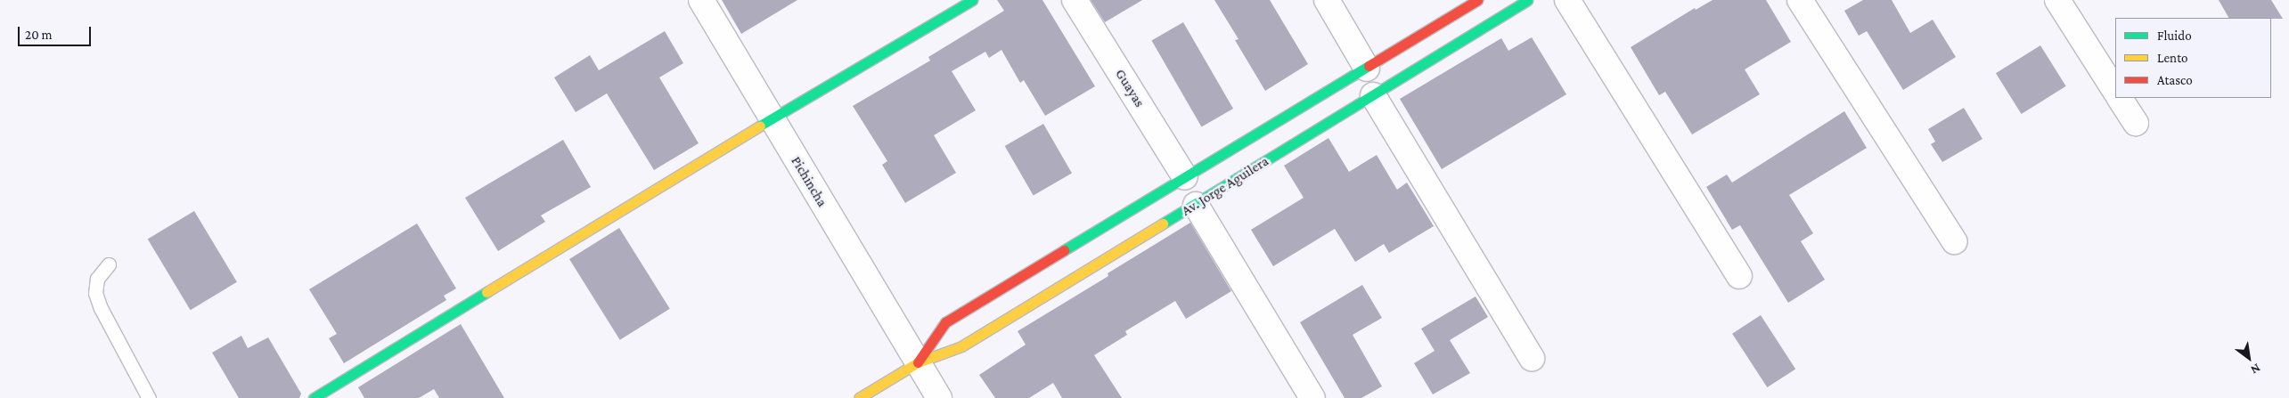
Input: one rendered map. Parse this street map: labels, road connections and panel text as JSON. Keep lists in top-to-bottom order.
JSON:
{
  "streets": {
    "street": ["Guayas", "Pichincha", "Av. Jorge Aguilera"]
  },
  "crossings": [
    ["Guayas", "Av. Jorge Aguilera"],
    ["Pichincha", "Av. Jorge Aguilera"]
  ],
  "legend": ["Fluido", "Lento", "Atasco"],
  "scale_bar": "20 m",
  "north": "bottom right"
}
